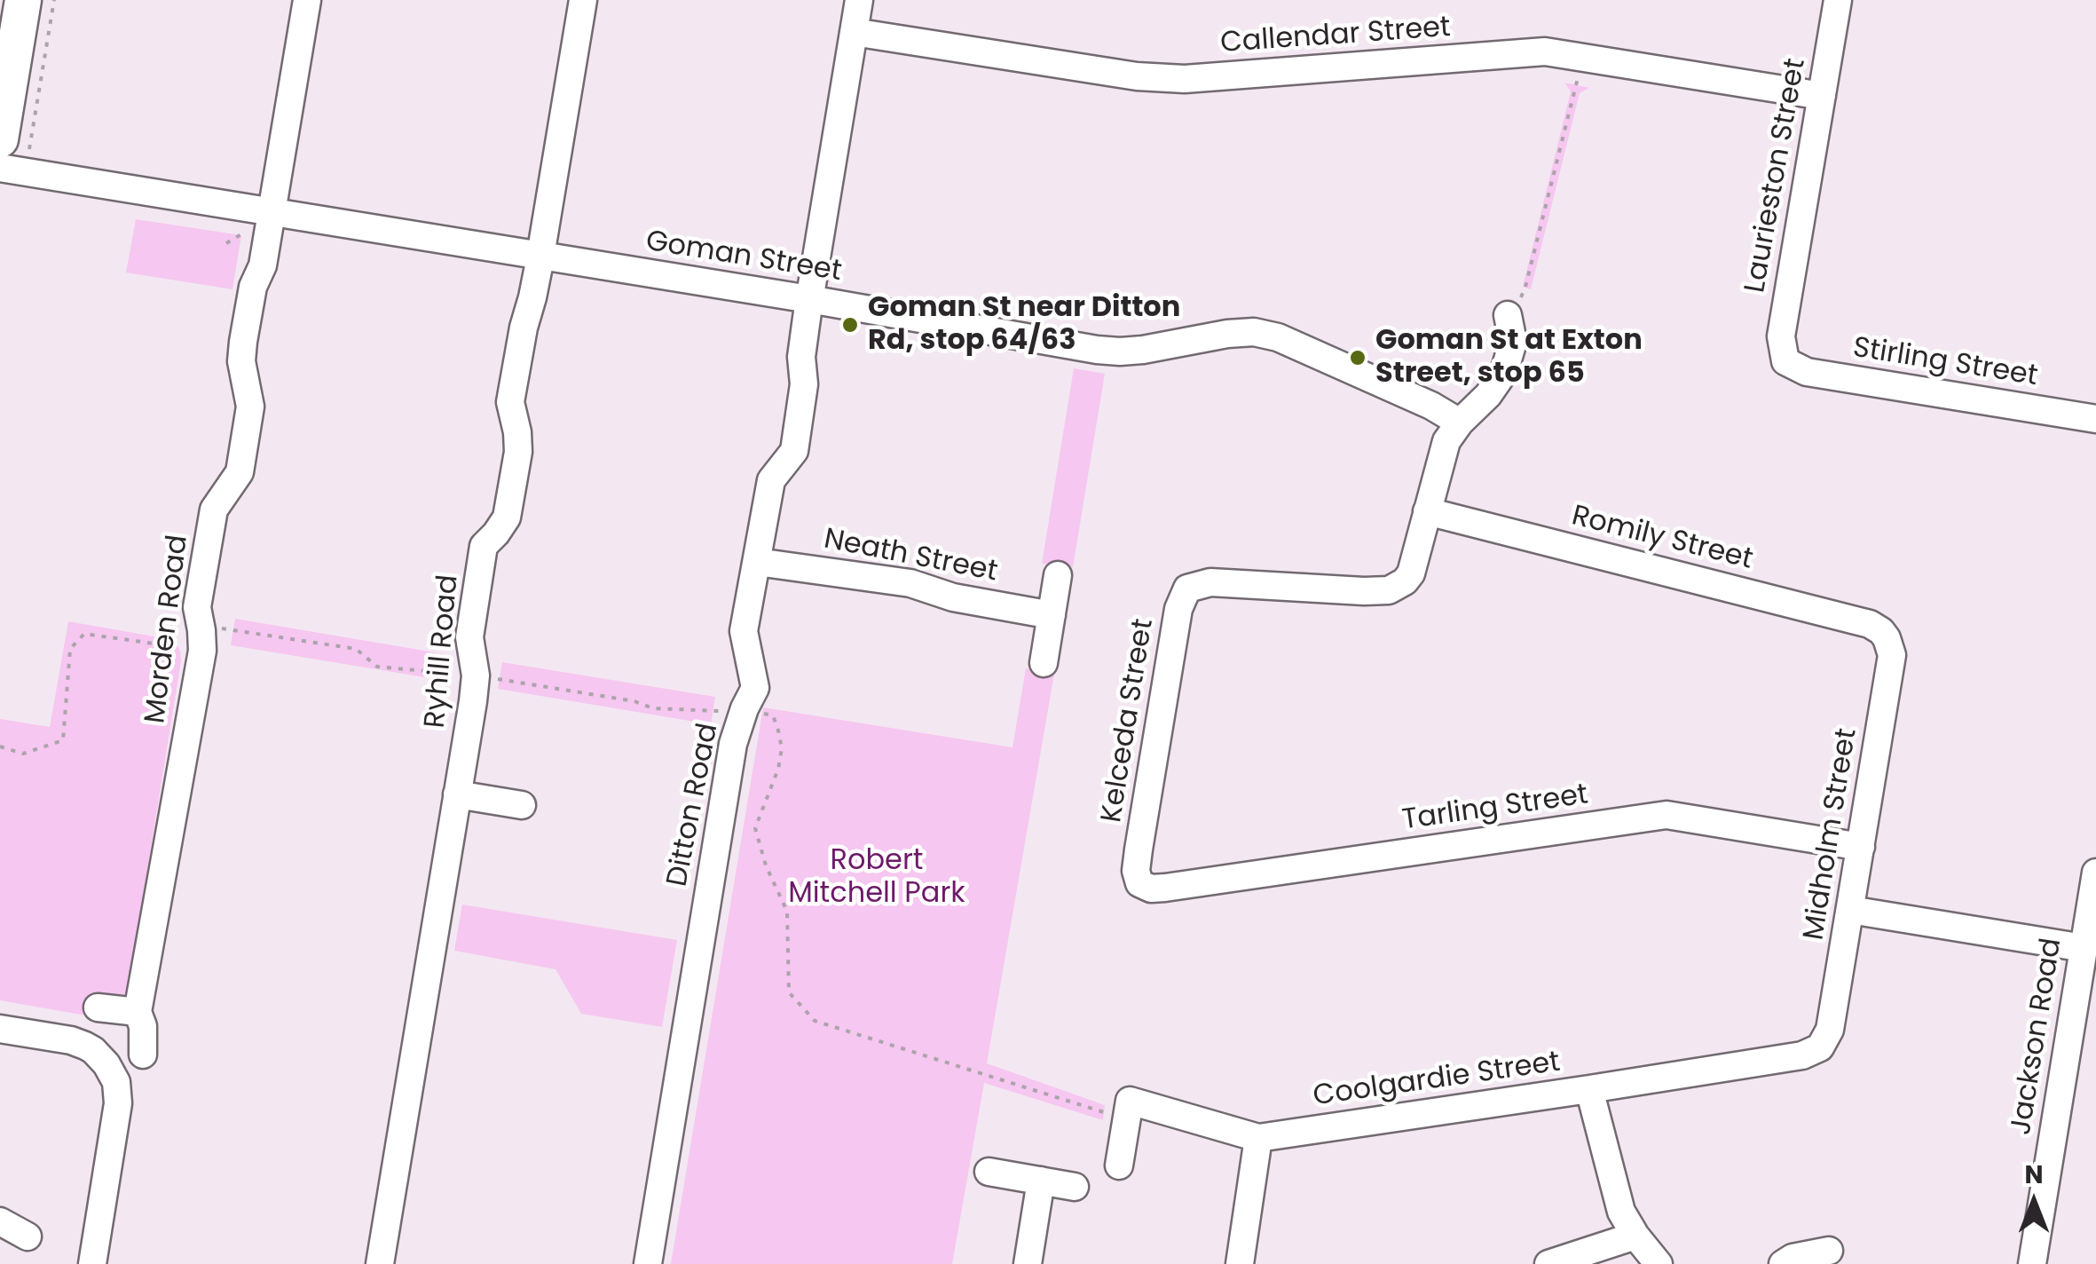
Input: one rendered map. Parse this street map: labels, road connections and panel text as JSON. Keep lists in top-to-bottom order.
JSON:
{
  "streets": {
    "street": [
      "Callendar Street",
      "Laurieston Street",
      "Goman Street",
      "Stirling Street",
      "Romily Street",
      "Neath Street",
      "Morden Road",
      "Ryhill Road",
      "Kelceda Street",
      "Ditton Road",
      "Tarling Street",
      "Midholm Street",
      "Jackson Road",
      "Coolgardie Street"
    ]
  },
  "crossings": [
    ["Callendar Street", "Laurieston Street"],
    ["Callendar Street", "Ditton Road"],
    ["Laurieston Street", "Stirling Street"],
    ["Goman Street", "Morden Road"],
    ["Goman Street", "Ryhill Road"],
    ["Goman Street", "Kelceda Street"],
    ["Goman Street", "Ditton Road"],
    ["Romily Street", "Kelceda Street"],
    ["Romily Street", "Midholm Street"],
    ["Neath Street", "Ditton Road"],
    ["Kelceda Street", "Tarling Street"],
    ["Tarling Street", "Midholm Street"],
    ["Midholm Street", "Coolgardie Street"]
  ],
  "parks": ["Robert Mitchell Park"],
  "places": ["Goman St near Ditton Rd, stop 64/63", "Goman St at Exton Street, stop 65"],
  "north": "top"
}
